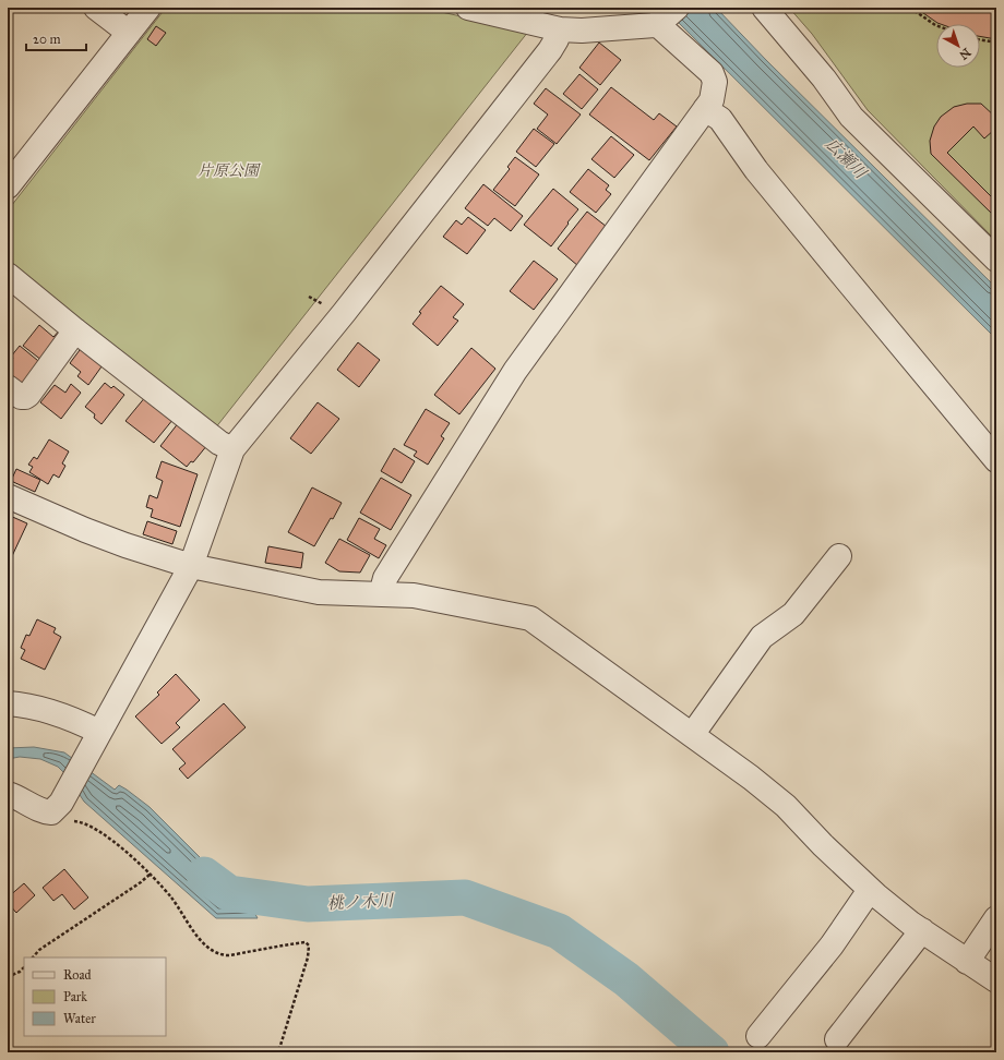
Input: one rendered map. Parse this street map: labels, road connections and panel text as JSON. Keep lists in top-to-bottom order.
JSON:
{
  "water": ["広瀬川", "桃ノ木川"],
  "parks": ["片原公園"],
  "legend": ["Road", "Park", "Water"],
  "scale_bar": "20 m",
  "north": "bottom right"
}
